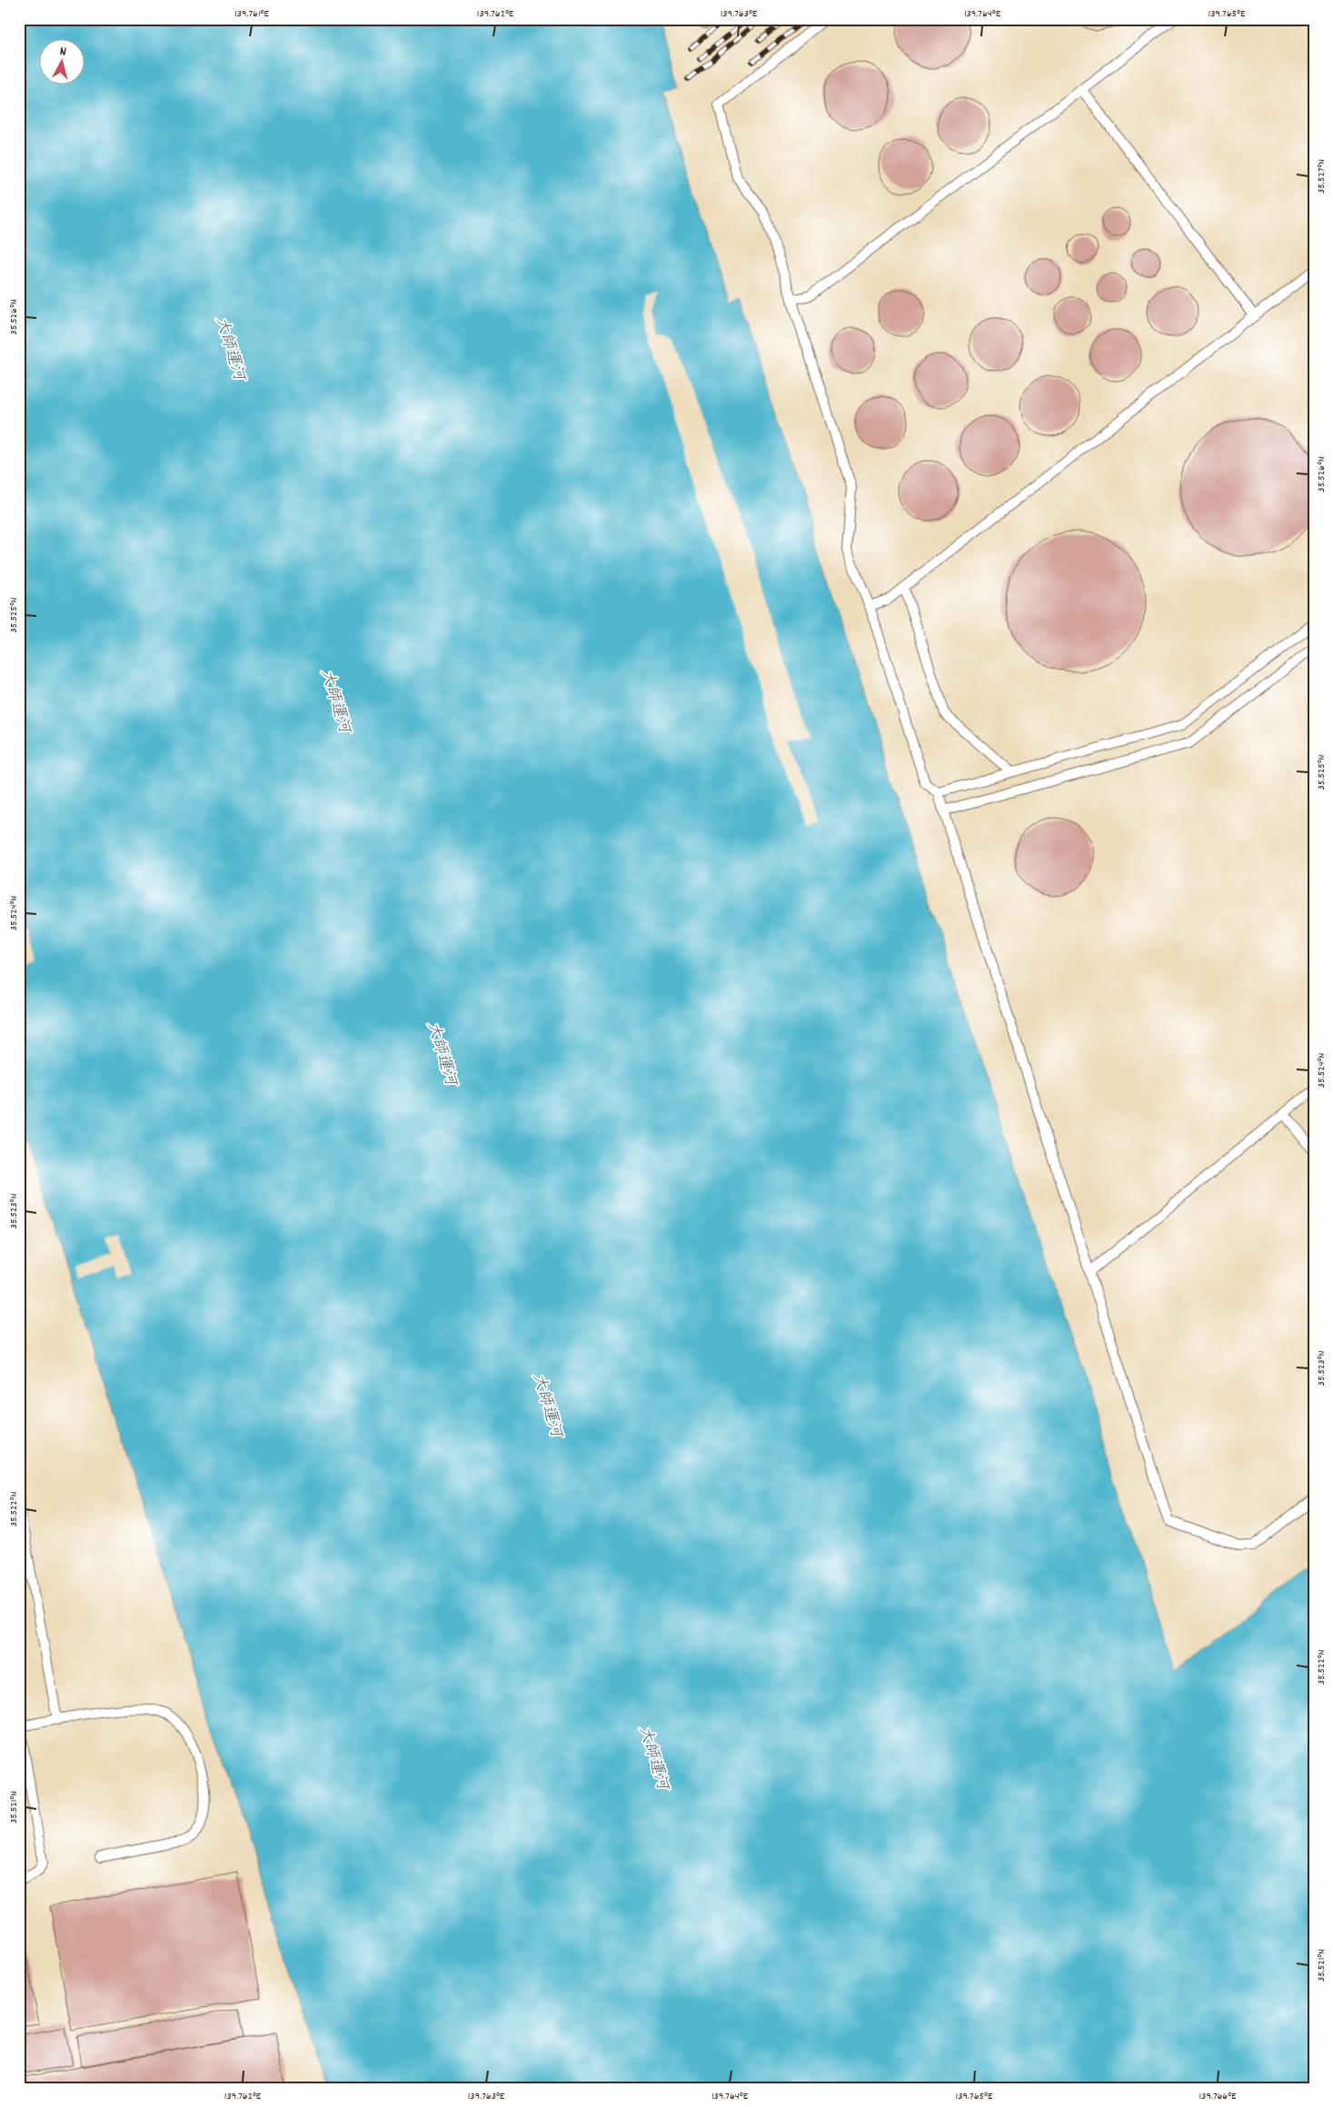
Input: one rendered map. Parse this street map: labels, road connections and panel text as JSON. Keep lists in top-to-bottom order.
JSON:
{
  "water": ["大師運河"],
  "north": "top",
  "coordinates": [
    "139.761°E",
    "139.762°E",
    "139.763°E",
    "139.764°E",
    "139.765°E",
    "35.527°N",
    "35.526°N",
    "35.525°N",
    "35.524°N",
    "35.523°N",
    "35.522°N",
    "35.521°N",
    "139.766°E"
  ]
}
